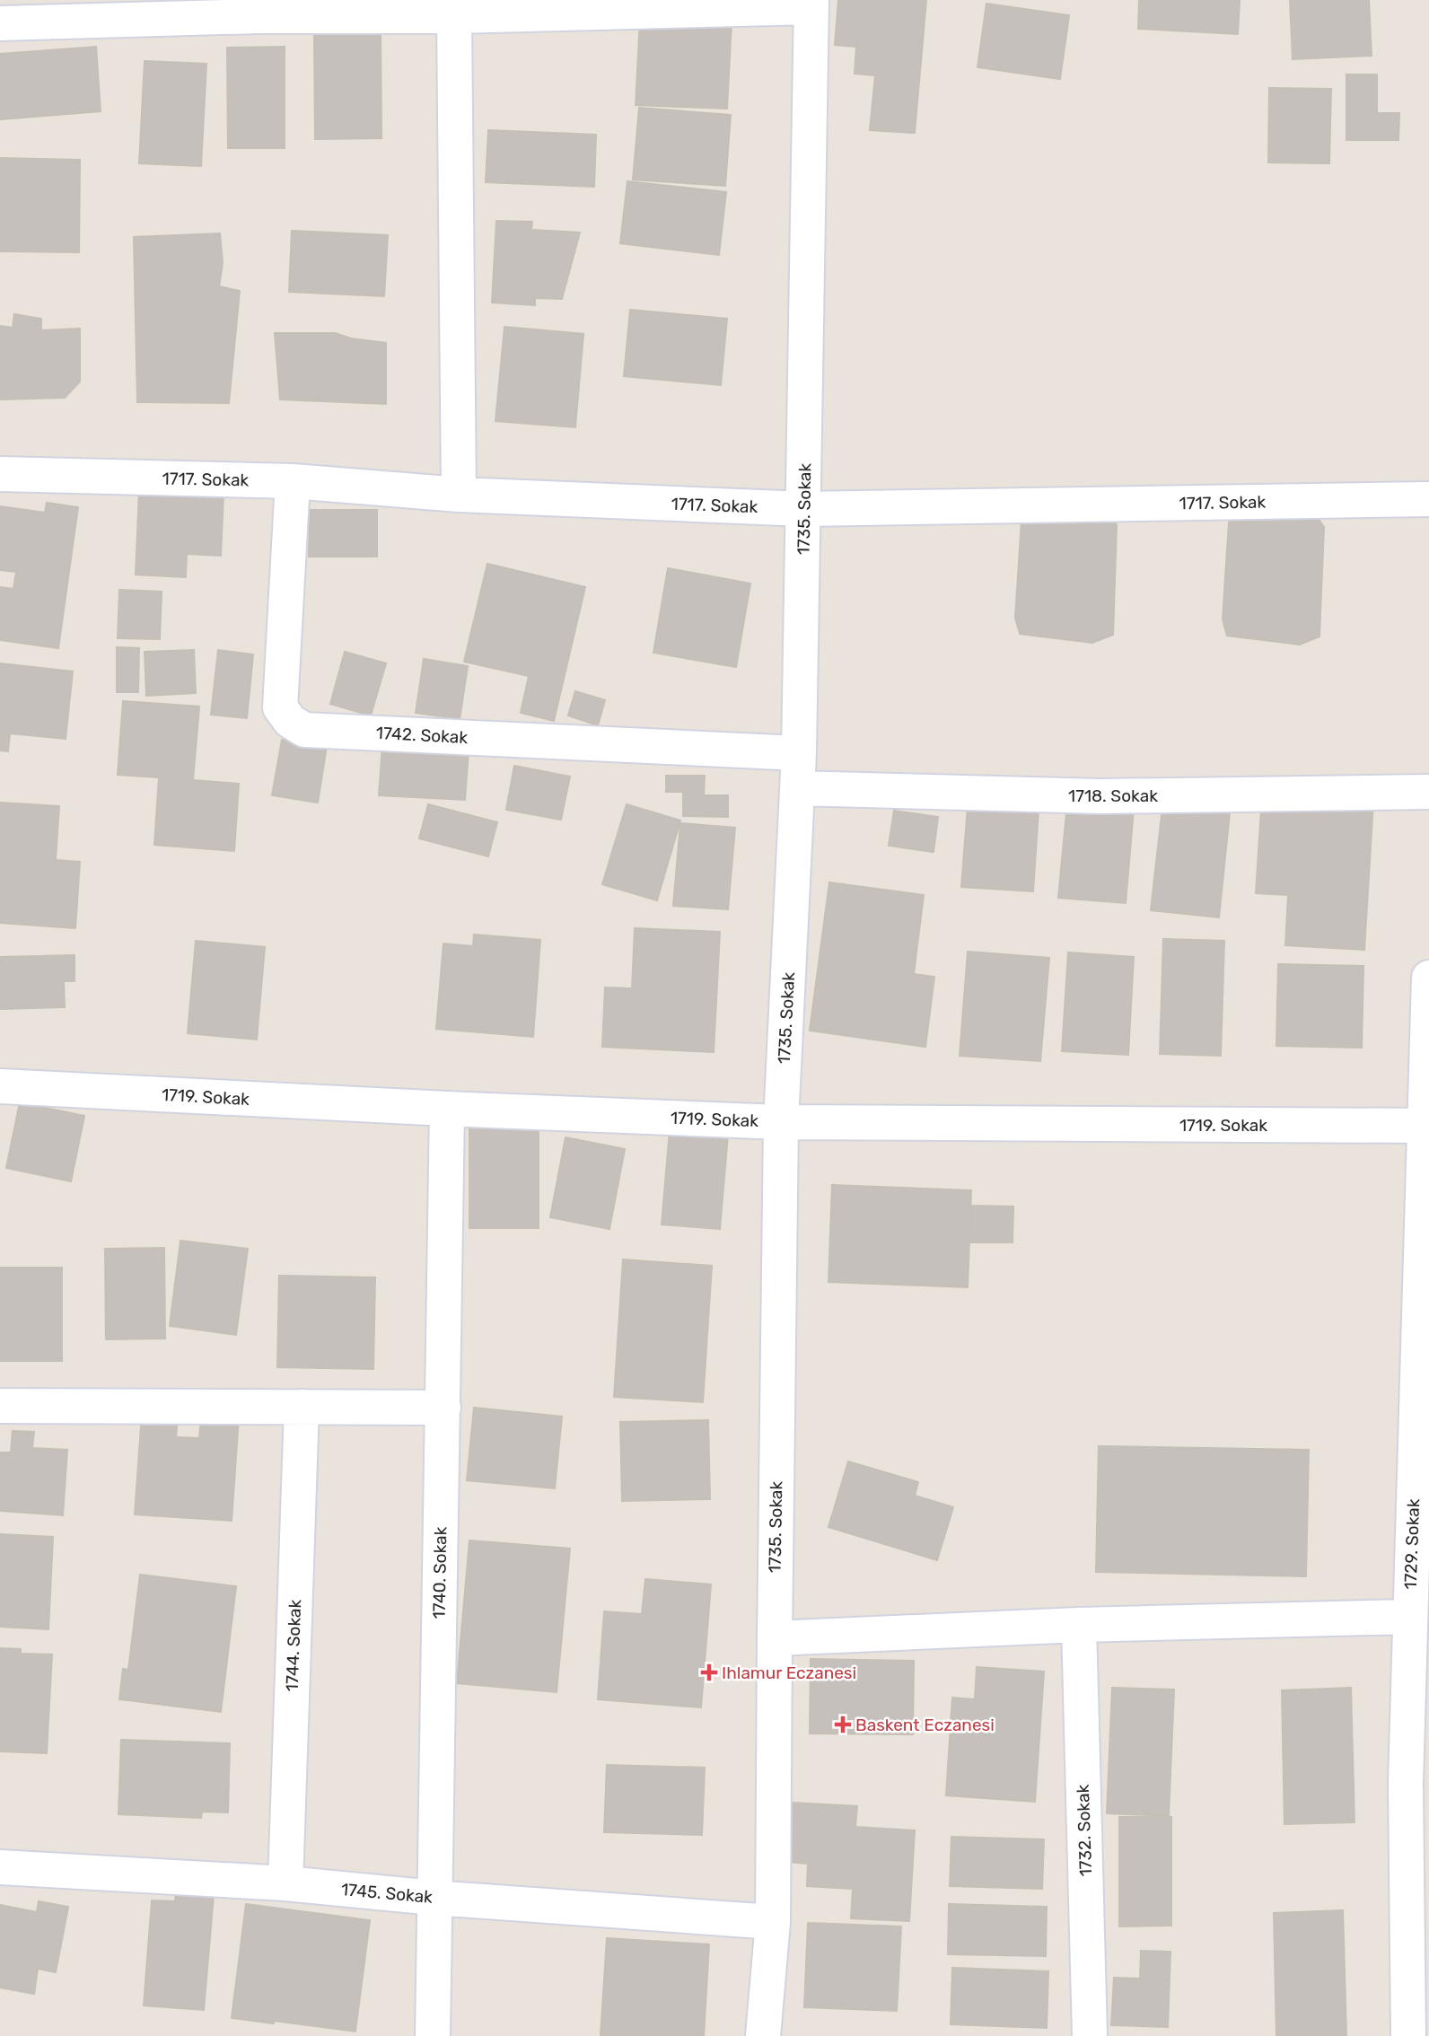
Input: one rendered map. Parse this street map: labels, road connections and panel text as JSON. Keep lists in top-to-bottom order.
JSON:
{
  "streets": {
    "street": [
      "1717. Sokak",
      "1735. Sokak",
      "1742. Sokak",
      "1718. Sokak",
      "1719. Sokak",
      "1729. Sokak",
      "1740. Sokak",
      "1744. Sokak",
      "1732. Sokak",
      "1745. Sokak"
    ]
  },
  "crossings": [
    ["1717. Sokak", "1735. Sokak"],
    ["1717. Sokak", "1742. Sokak"],
    ["1735. Sokak", "1742. Sokak"],
    ["1735. Sokak", "1718. Sokak"],
    ["1735. Sokak", "1719. Sokak"],
    ["1735. Sokak", "1745. Sokak"],
    ["1719. Sokak", "1729. Sokak"],
    ["1719. Sokak", "1740. Sokak"],
    ["1740. Sokak", "1745. Sokak"],
    ["1744. Sokak", "1745. Sokak"]
  ],
  "places": {
    "health": ["Ihlamur Eczanesi", "Baskent Eczanesi"]
  }
}
